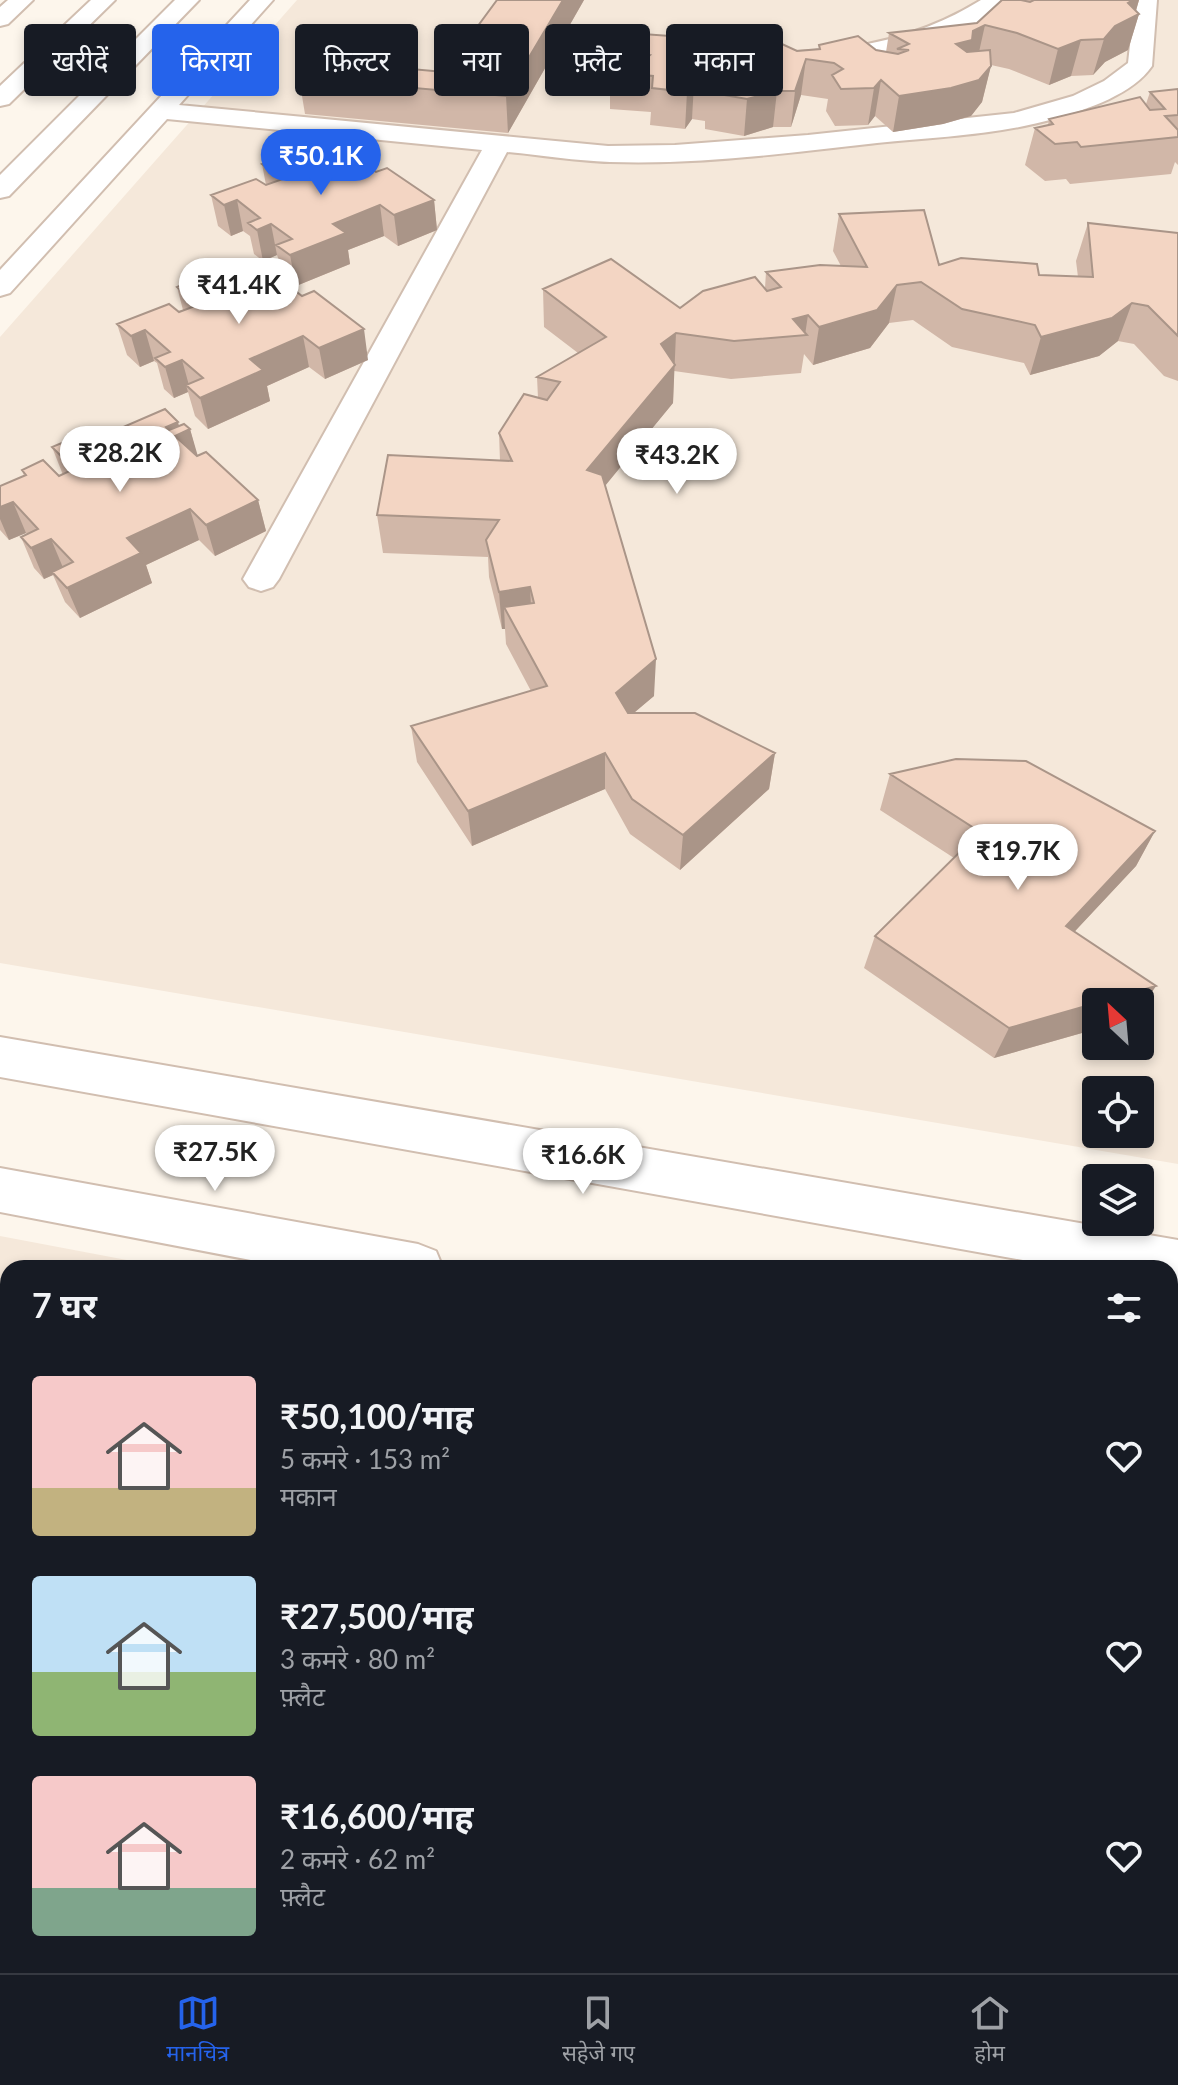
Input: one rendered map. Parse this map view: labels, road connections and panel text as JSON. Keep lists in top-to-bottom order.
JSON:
{
  "north": "top left",
  "page": {
    "chip": [
      "खरीदें",
      "किराया",
      "फ़िल्टर",
      "नया",
      "फ़्लैट",
      "मकान"
    ],
    "price": [
      "₹50.1K",
      "₹41.4K",
      "₹28.2K",
      "₹43.2K",
      "₹19.7K",
      "₹27.5K",
      "₹16.6K"
    ],
    "heading": "7 घर",
    "list": [
      {
        "name": "₹50,100/माह",
        "note": "5 कमरे · 153 m² · मकान"
      },
      {
        "name": "₹27,500/माह",
        "note": "3 कमरे · 80 m² · फ़्लैट"
      },
      {
        "name": "₹16,600/माह",
        "note": "2 कमरे · 62 m² · फ़्लैट"
      }
    ],
    "tabs": ["मानचित्र", "सहेजे गए", "होम"]
  }
}
